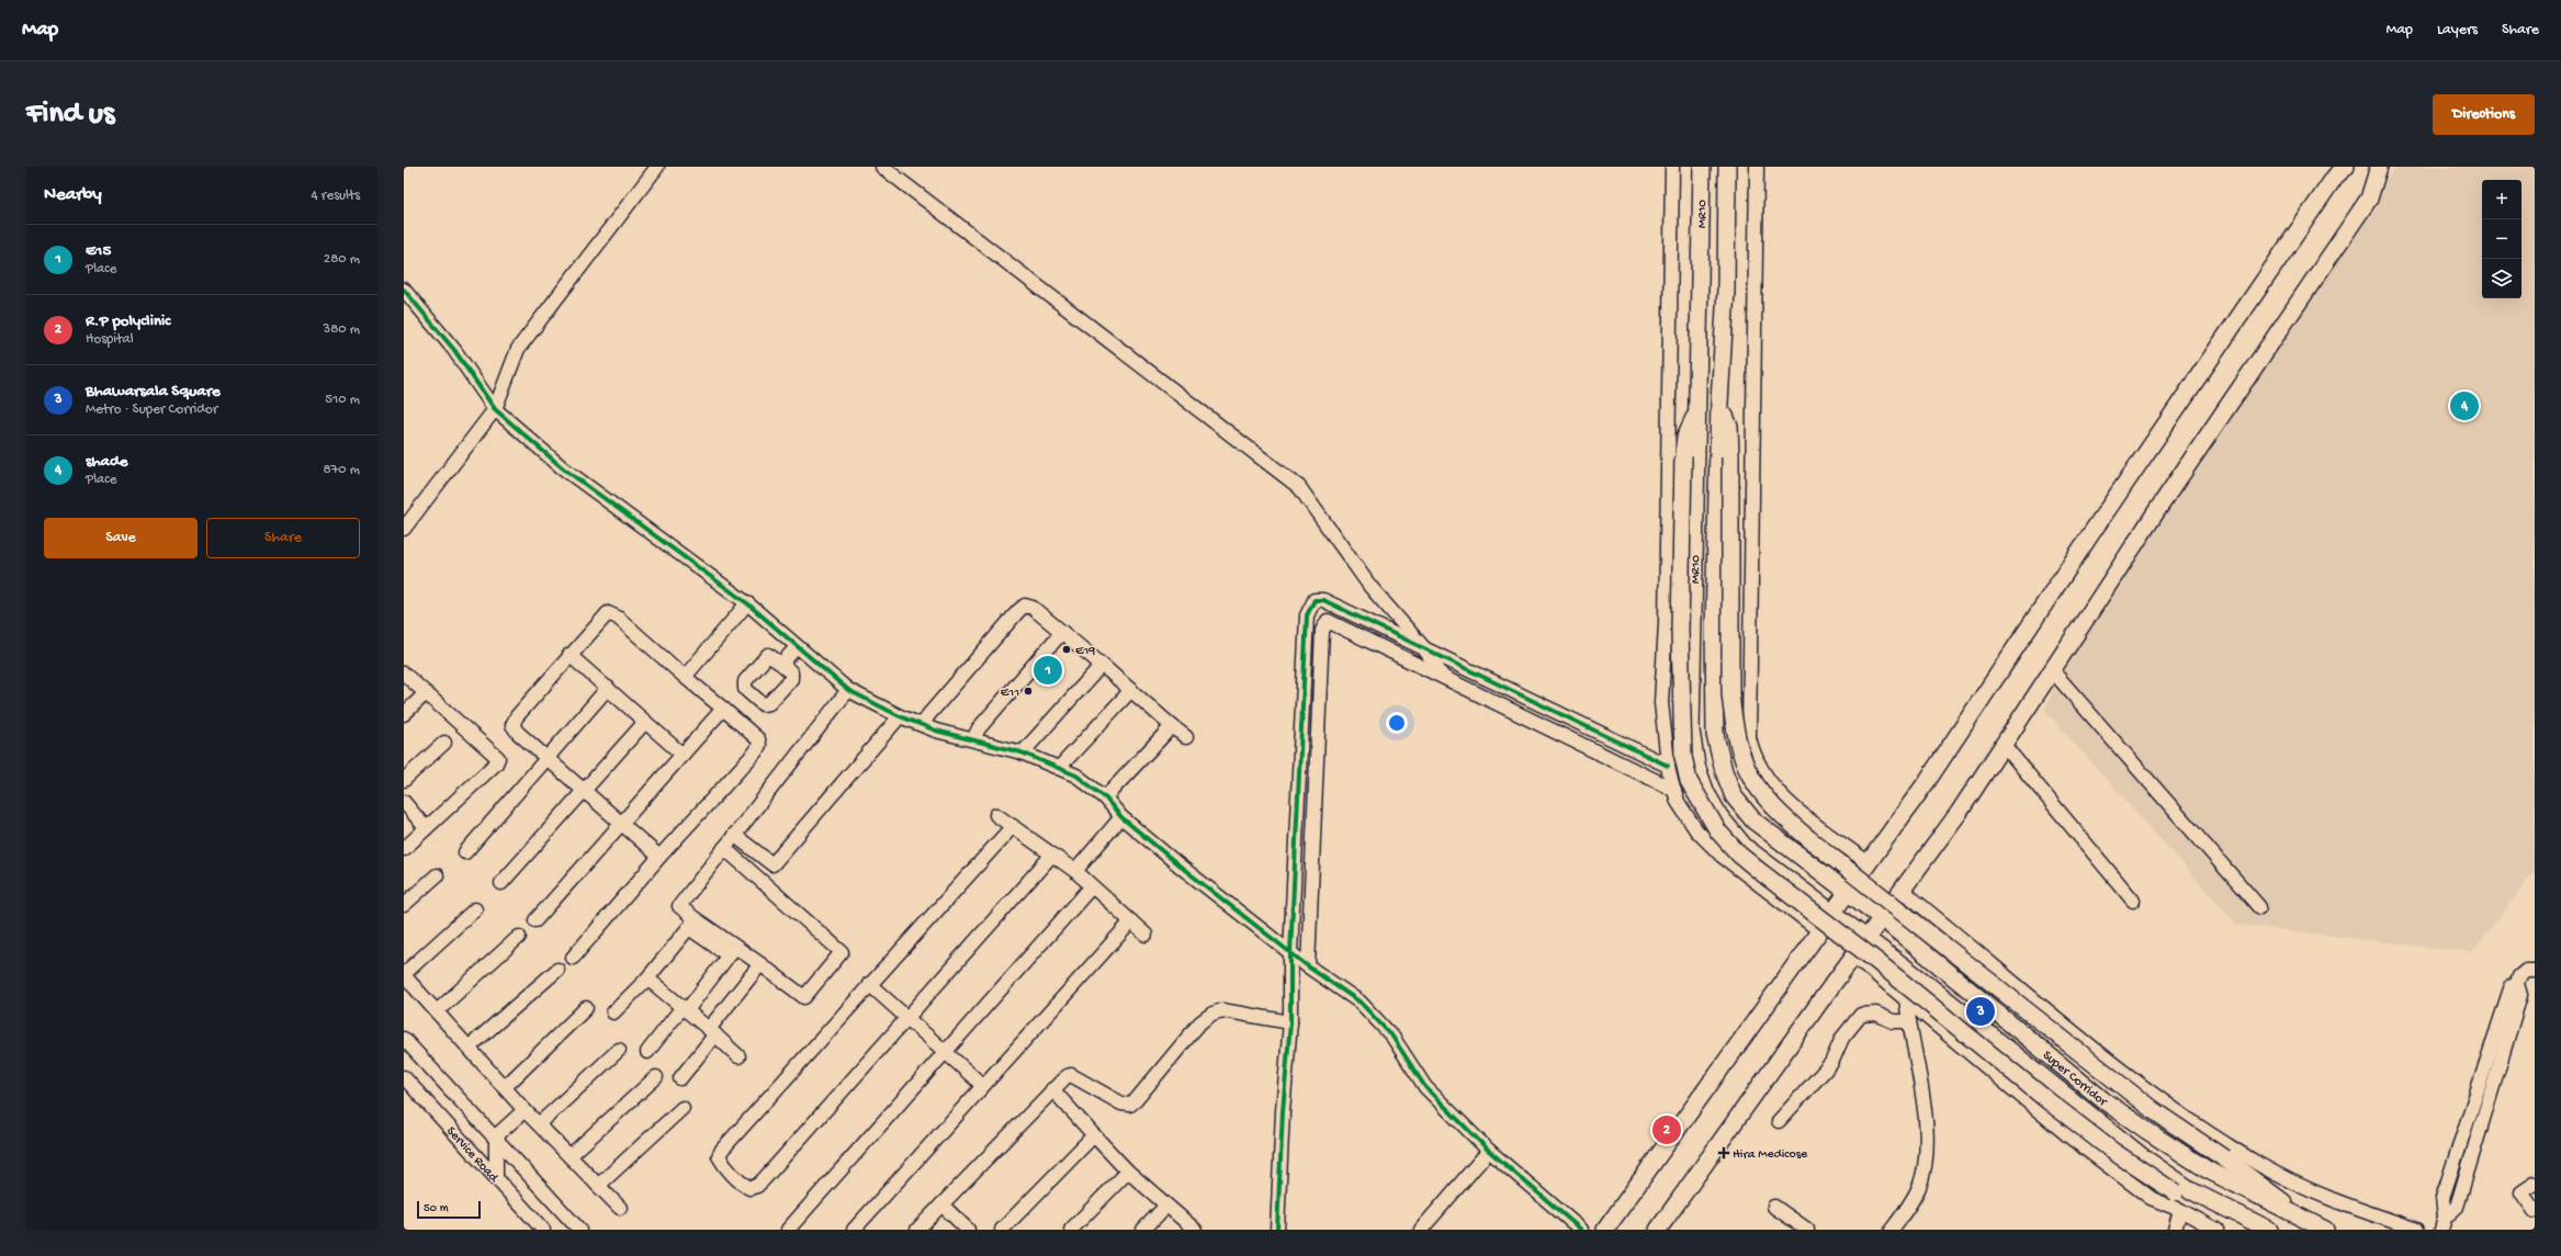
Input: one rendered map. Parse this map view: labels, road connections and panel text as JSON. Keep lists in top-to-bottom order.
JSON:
{
  "streets": {
    "main road": ["MR10", "Super Corridor"],
    "street": ["Service Road"]
  },
  "crossings": [
    ["MR10", "Super Corridor"]
  ],
  "places": {
    "other": ["E19", "E11"],
    "health": ["Hira Medicose"]
  },
  "scale_bar": "50 m",
  "page": {
    "header": "Map",
    "nav": ["Map", "Layers", "Share"],
    "buttons": [
      "Directions",
      ["Save", "Share"]
    ],
    "title": "Find us",
    "heading": ["Nearby", "4 results"],
    "map_buttons": ["+", "−"],
    "list": [
      {
        "mark": "1",
        "name": "E15",
        "note": "Place",
        "value": "280 m"
      },
      {
        "mark": "2",
        "name": "R.P polyclinic",
        "note": "Hospital",
        "value": "380 m"
      },
      {
        "mark": "3",
        "name": "Bhawarsala Square",
        "note": "Metro · Super Corridor",
        "value": "510 m"
      },
      {
        "mark": "4",
        "name": "shade",
        "note": "Place",
        "value": "870 m"
      }
    ],
    "pins": [
      "4",
      "1",
      "3",
      "2"
    ],
    "scale": "50 m"
  }
}
